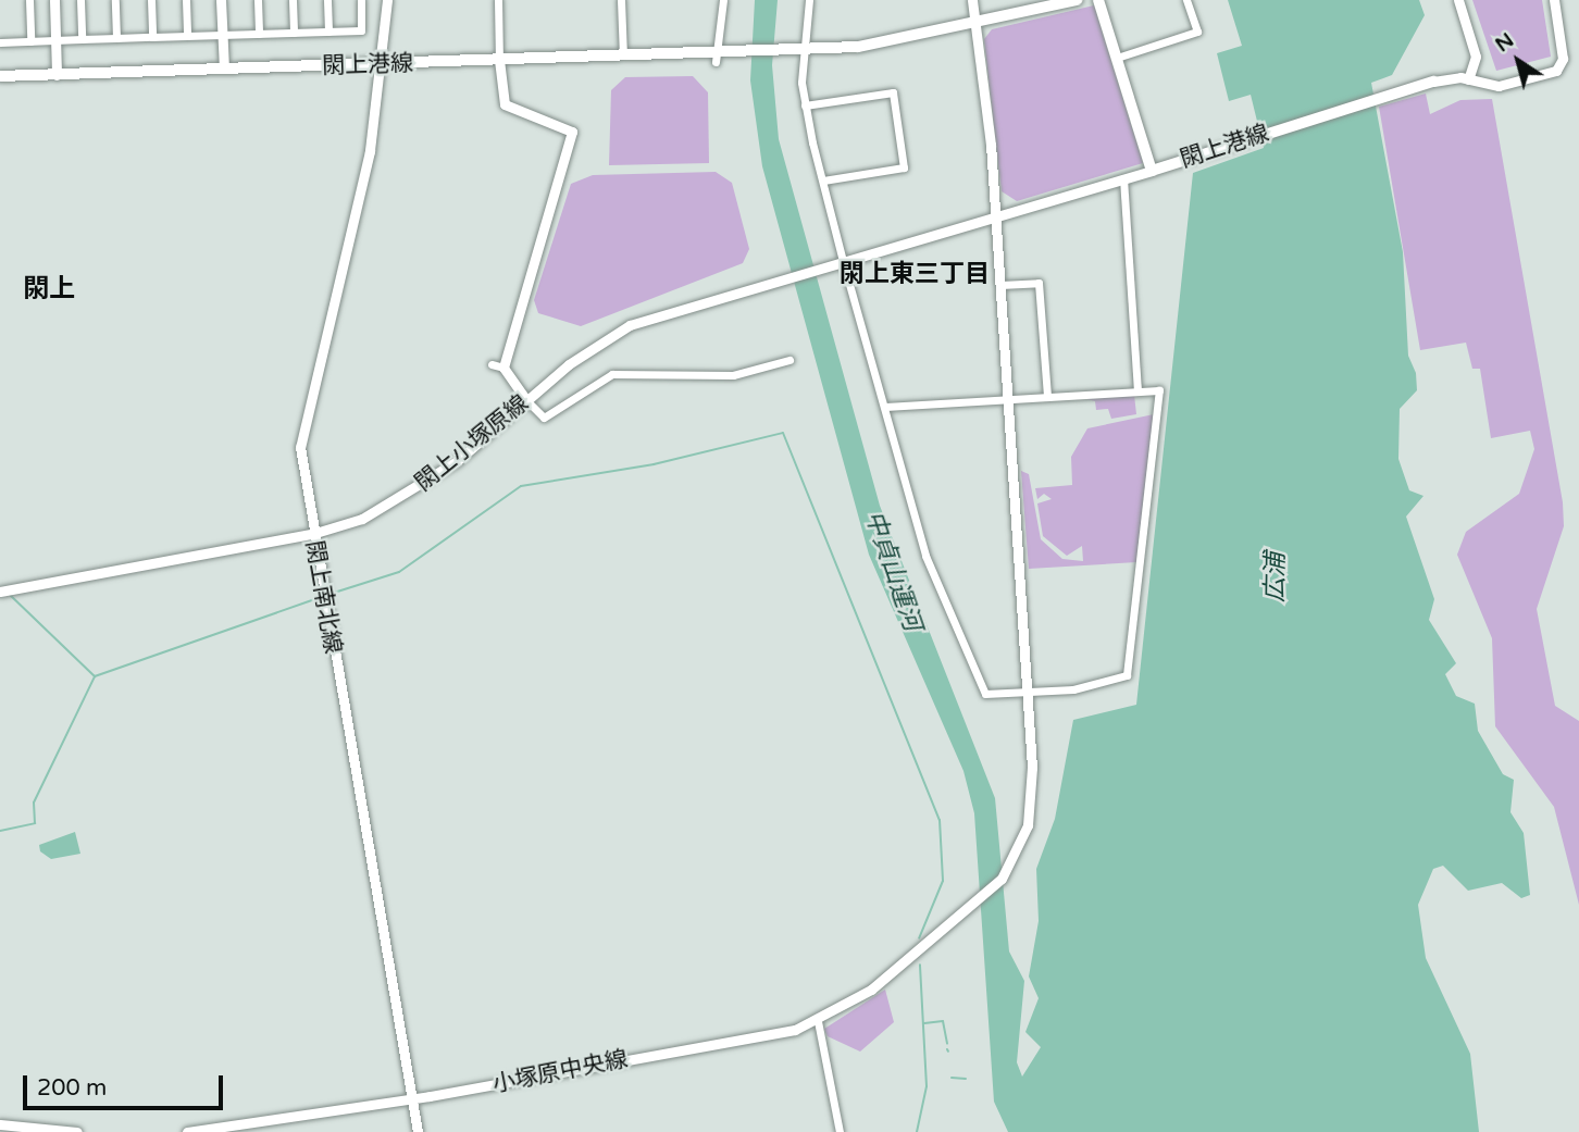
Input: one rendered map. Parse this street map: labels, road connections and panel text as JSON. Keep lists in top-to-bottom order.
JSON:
{
  "streets": {
    "main road": ["閖上港線"],
    "street": ["閖上小塚原線", "閖上南北線", "小塚原中央線"]
  },
  "crossings": [
    ["閖上港線", "閖上南北線"],
    ["閖上小塚原線", "閖上南北線"],
    ["閖上南北線", "小塚原中央線"]
  ],
  "districts": ["閖上東三丁目", "閖上"],
  "water": ["中貞山運河", "広浦"],
  "scale_bar": "200 m",
  "north": "top left"
}
